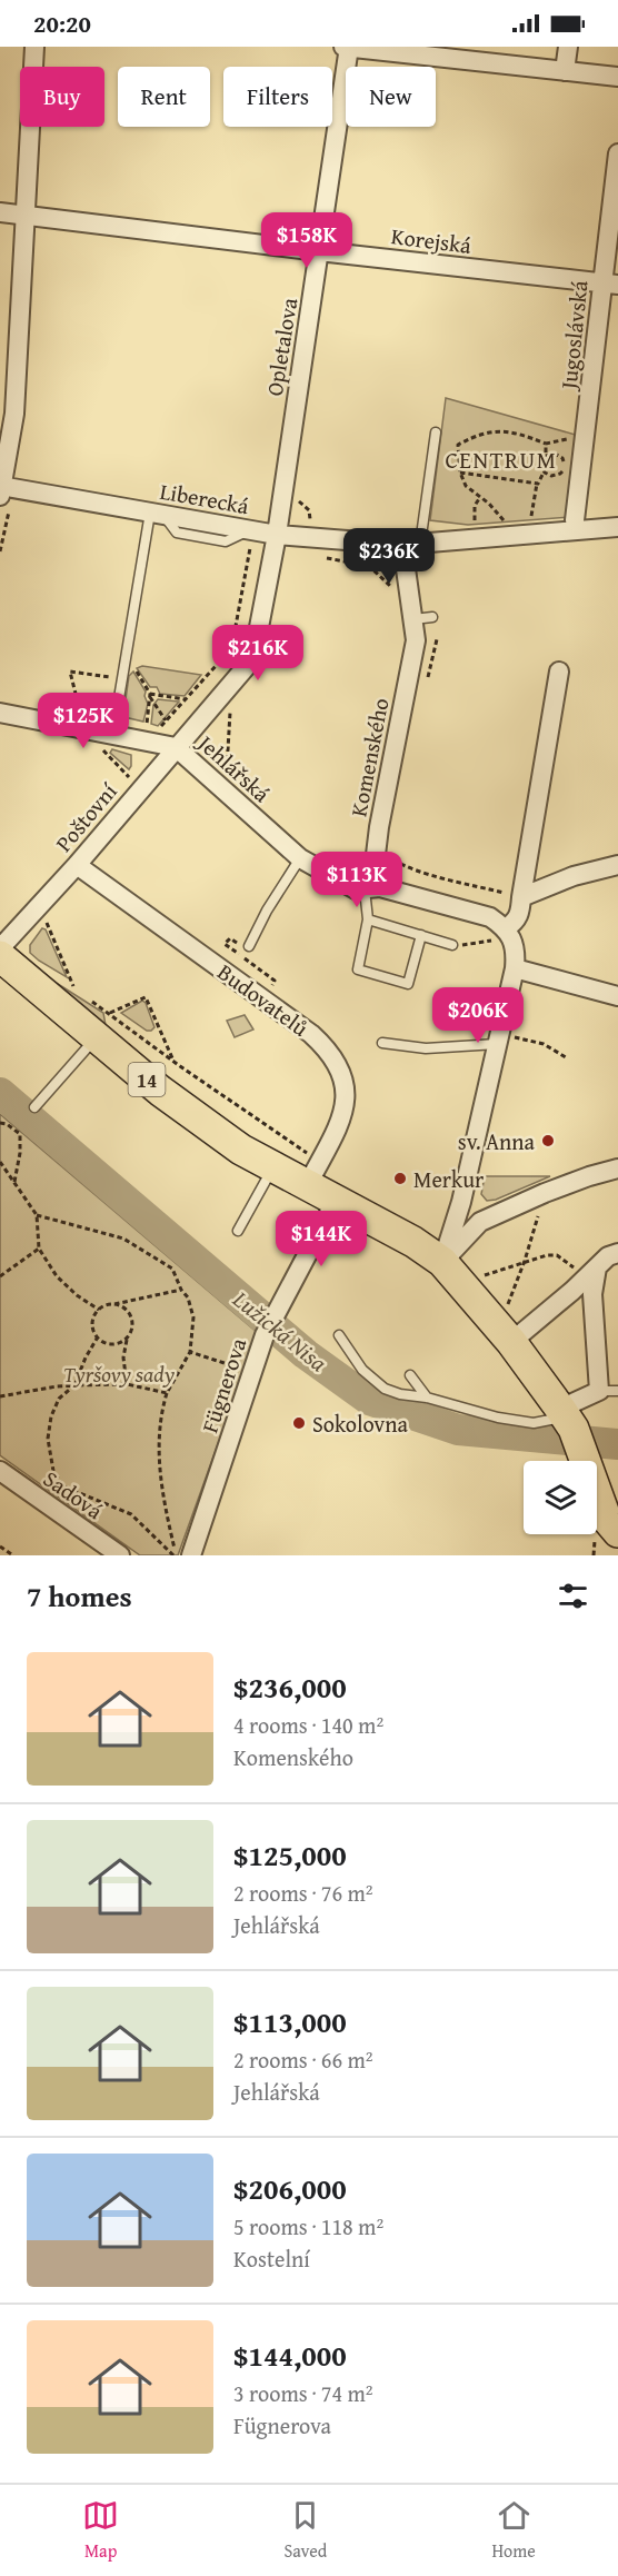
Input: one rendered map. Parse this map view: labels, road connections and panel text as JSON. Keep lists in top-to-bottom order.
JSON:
{
  "streets": {
    "main road": ["14"],
    "street": [
      "Korejská",
      "Jugoslávská",
      "Opletalova",
      "Liberecká",
      "Komenského",
      "Jehlářská",
      "Poštovní",
      "Budovatelů",
      "Fügnerova",
      "Sadová"
    ]
  },
  "crossings": [
    ["Korejská", "Jugoslávská"],
    ["Korejská", "Opletalova"],
    ["Opletalova", "Liberecká"],
    ["Opletalova", "Poštovní"],
    ["Liberecká", "Komenského"],
    ["Liberecká", "Poštovní"],
    ["Komenského", "Jehlářská"],
    ["Jehlářská", "Poštovní"],
    ["Poštovní", "Budovatelů"],
    ["Budovatelů", "14"],
    ["14", "Fügnerova"]
  ],
  "districts": ["CENTRUM"],
  "water": ["Lužická Nisa"],
  "parks": ["Tyršovy sady"],
  "places": ["sv. Anna", "Merkur", "Sokolovna"],
  "page": {
    "status": "20:20",
    "chip": [
      "Buy",
      "Rent",
      "Filters",
      "New"
    ],
    "price": [
      "$158K",
      "$236K",
      "$216K",
      "$125K",
      "$113K",
      "$206K",
      "$144K"
    ],
    "heading": "7 homes",
    "list": [
      {
        "name": "$236,000",
        "note": "4 rooms · 140 m² · Komenského"
      },
      {
        "name": "$125,000",
        "note": "2 rooms · 76 m² · Jehlářská"
      },
      {
        "name": "$113,000",
        "note": "2 rooms · 66 m² · Jehlářská"
      },
      {
        "name": "$206,000",
        "note": "5 rooms · 118 m² · Kostelní"
      },
      {
        "name": "$144,000",
        "note": "3 rooms · 74 m² · Fügnerova"
      }
    ],
    "tabs": ["Map", "Saved", "Home"]
  }
}
